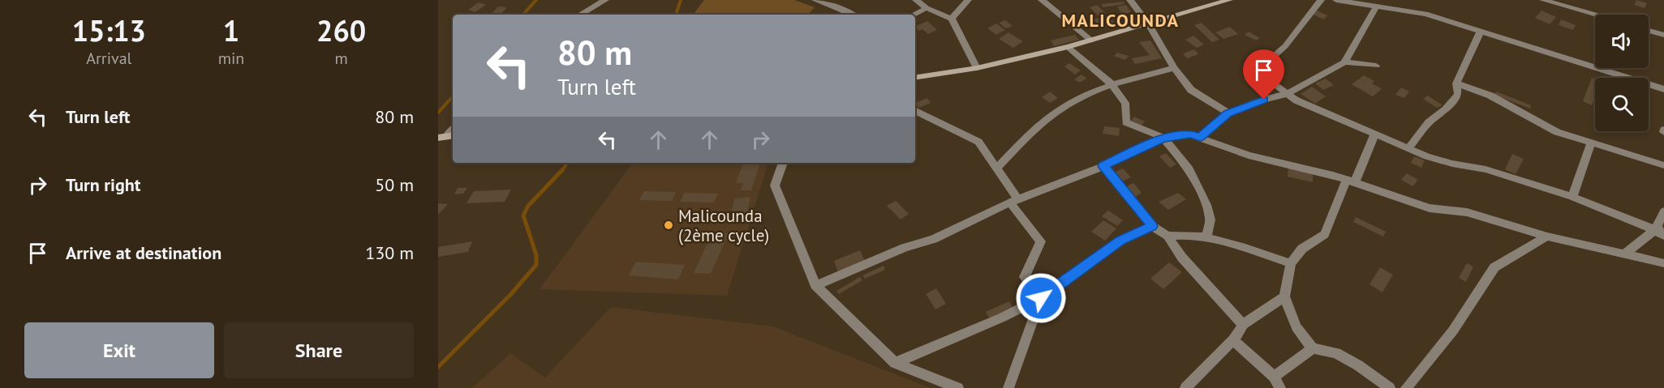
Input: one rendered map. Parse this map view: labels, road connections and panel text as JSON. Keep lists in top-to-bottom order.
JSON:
{
  "districts": ["MALICOUNDA"],
  "places": ["Malicounda (2ème cycle)"],
  "page": {
    "eta": [
      "15:13",
      "Arrival",
      "1",
      "min",
      "260",
      "m"
    ],
    "turn": ["80 m", "Turn left"],
    "list": [
      {
        "name": "Turn left",
        "value": "80 m"
      },
      {
        "name": "Turn right",
        "value": "50 m"
      },
      {
        "name": "Arrive at destination",
        "value": "130 m"
      }
    ],
    "buttons": ["Exit", "Share"]
  }
}
